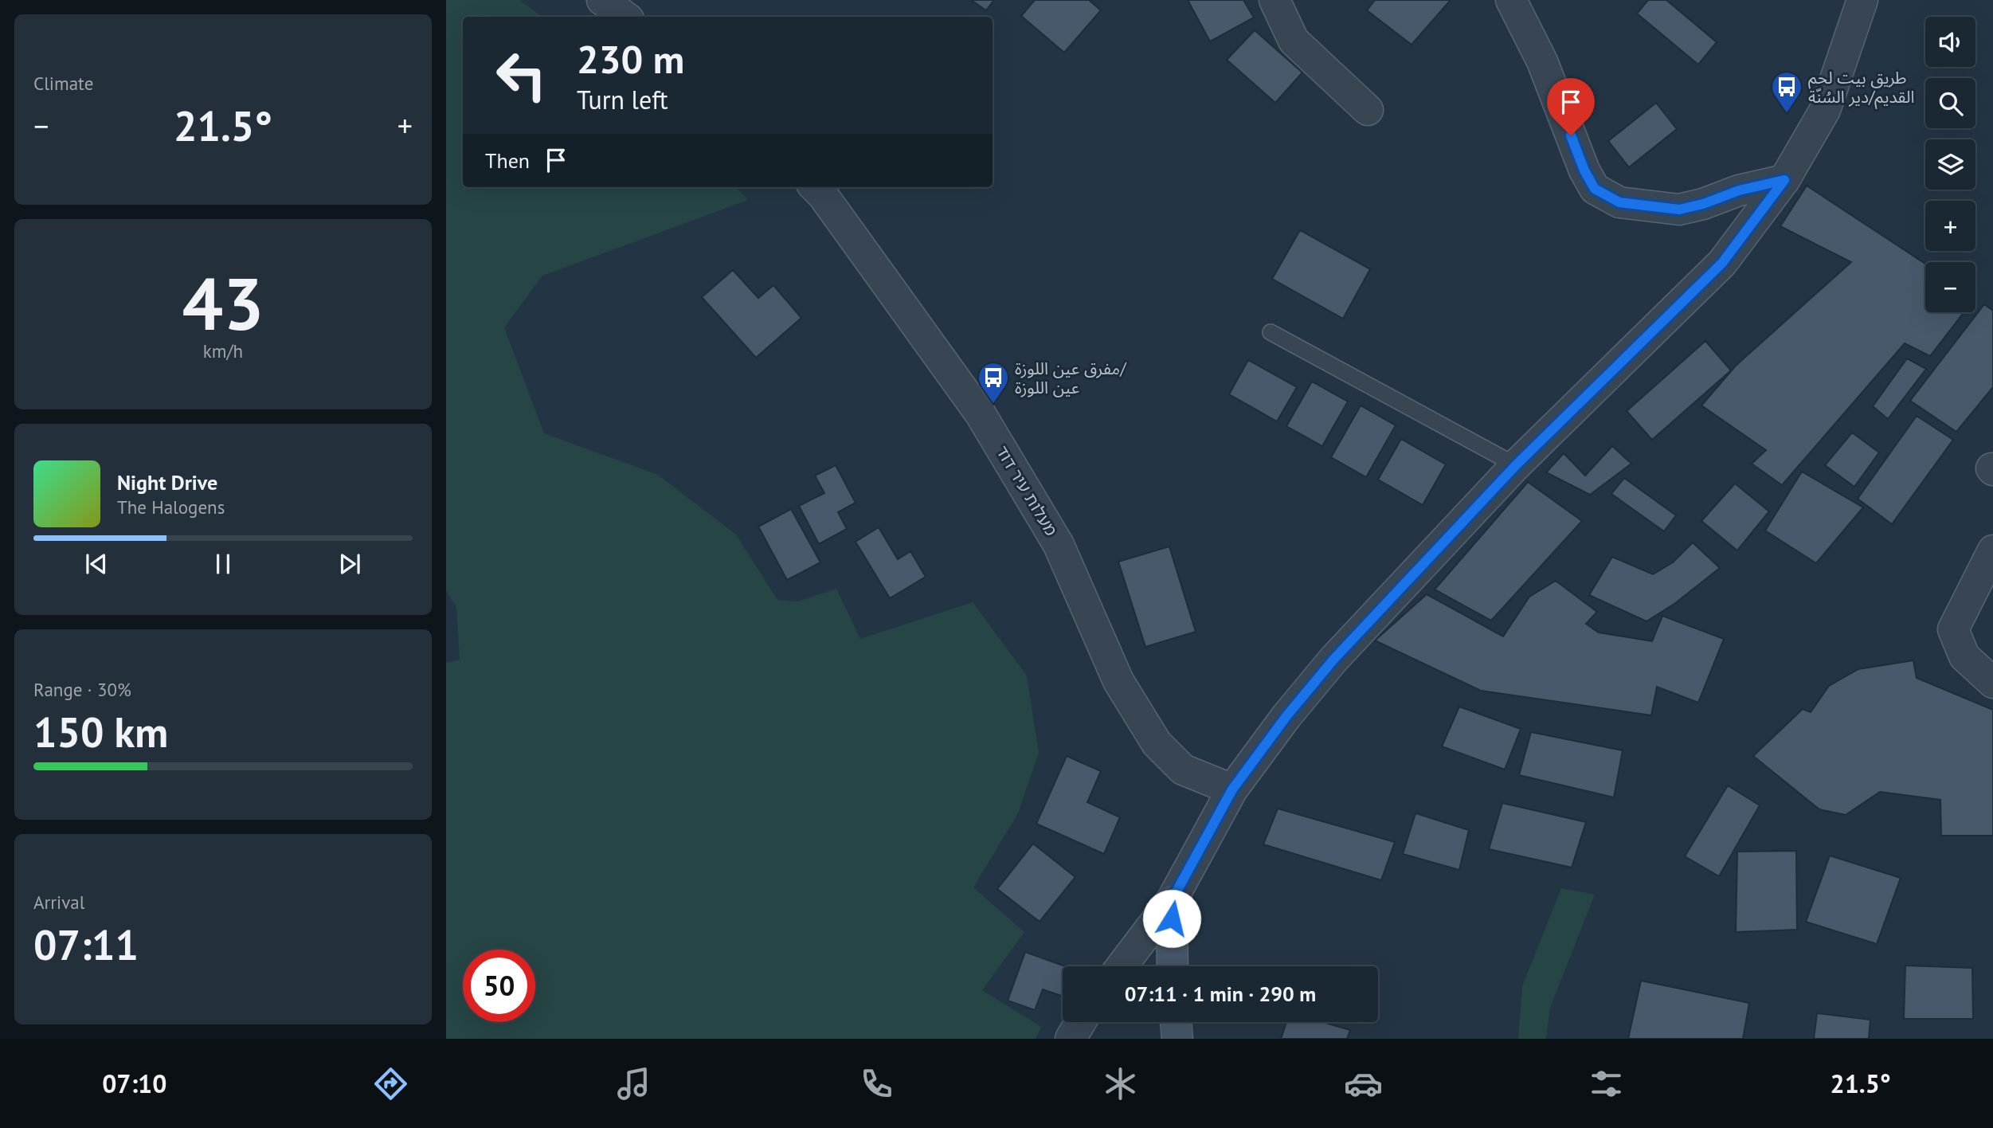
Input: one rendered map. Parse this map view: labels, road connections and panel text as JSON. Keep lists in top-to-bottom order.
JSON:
{
  "streets": {
    "street": ["מעלות עיר דוד"]
  },
  "places": {
    "bus stop": ["طريق بيت لحم القديم/دير السُنّة", "مفرق عين اللوزة/ عين اللوزة"]
  },
  "page": {
    "tile": [
      "Climate",
      ["43", "km/h"],
      ["Range · 30%", "150 km"],
      ["Arrival", "07:11"]
    ],
    "map_buttons": ["+", "−"],
    "turn": ["230 m", "Turn left"],
    "heat": ["−", "21.5°", "+"],
    "then": "Then",
    "song": ["Night Drive", "The Halogens"],
    "limit": "50",
    "trip": "07:11 · 1 min · 290 m",
    "tabs": ["07:10", "21.5°"]
  }
}
